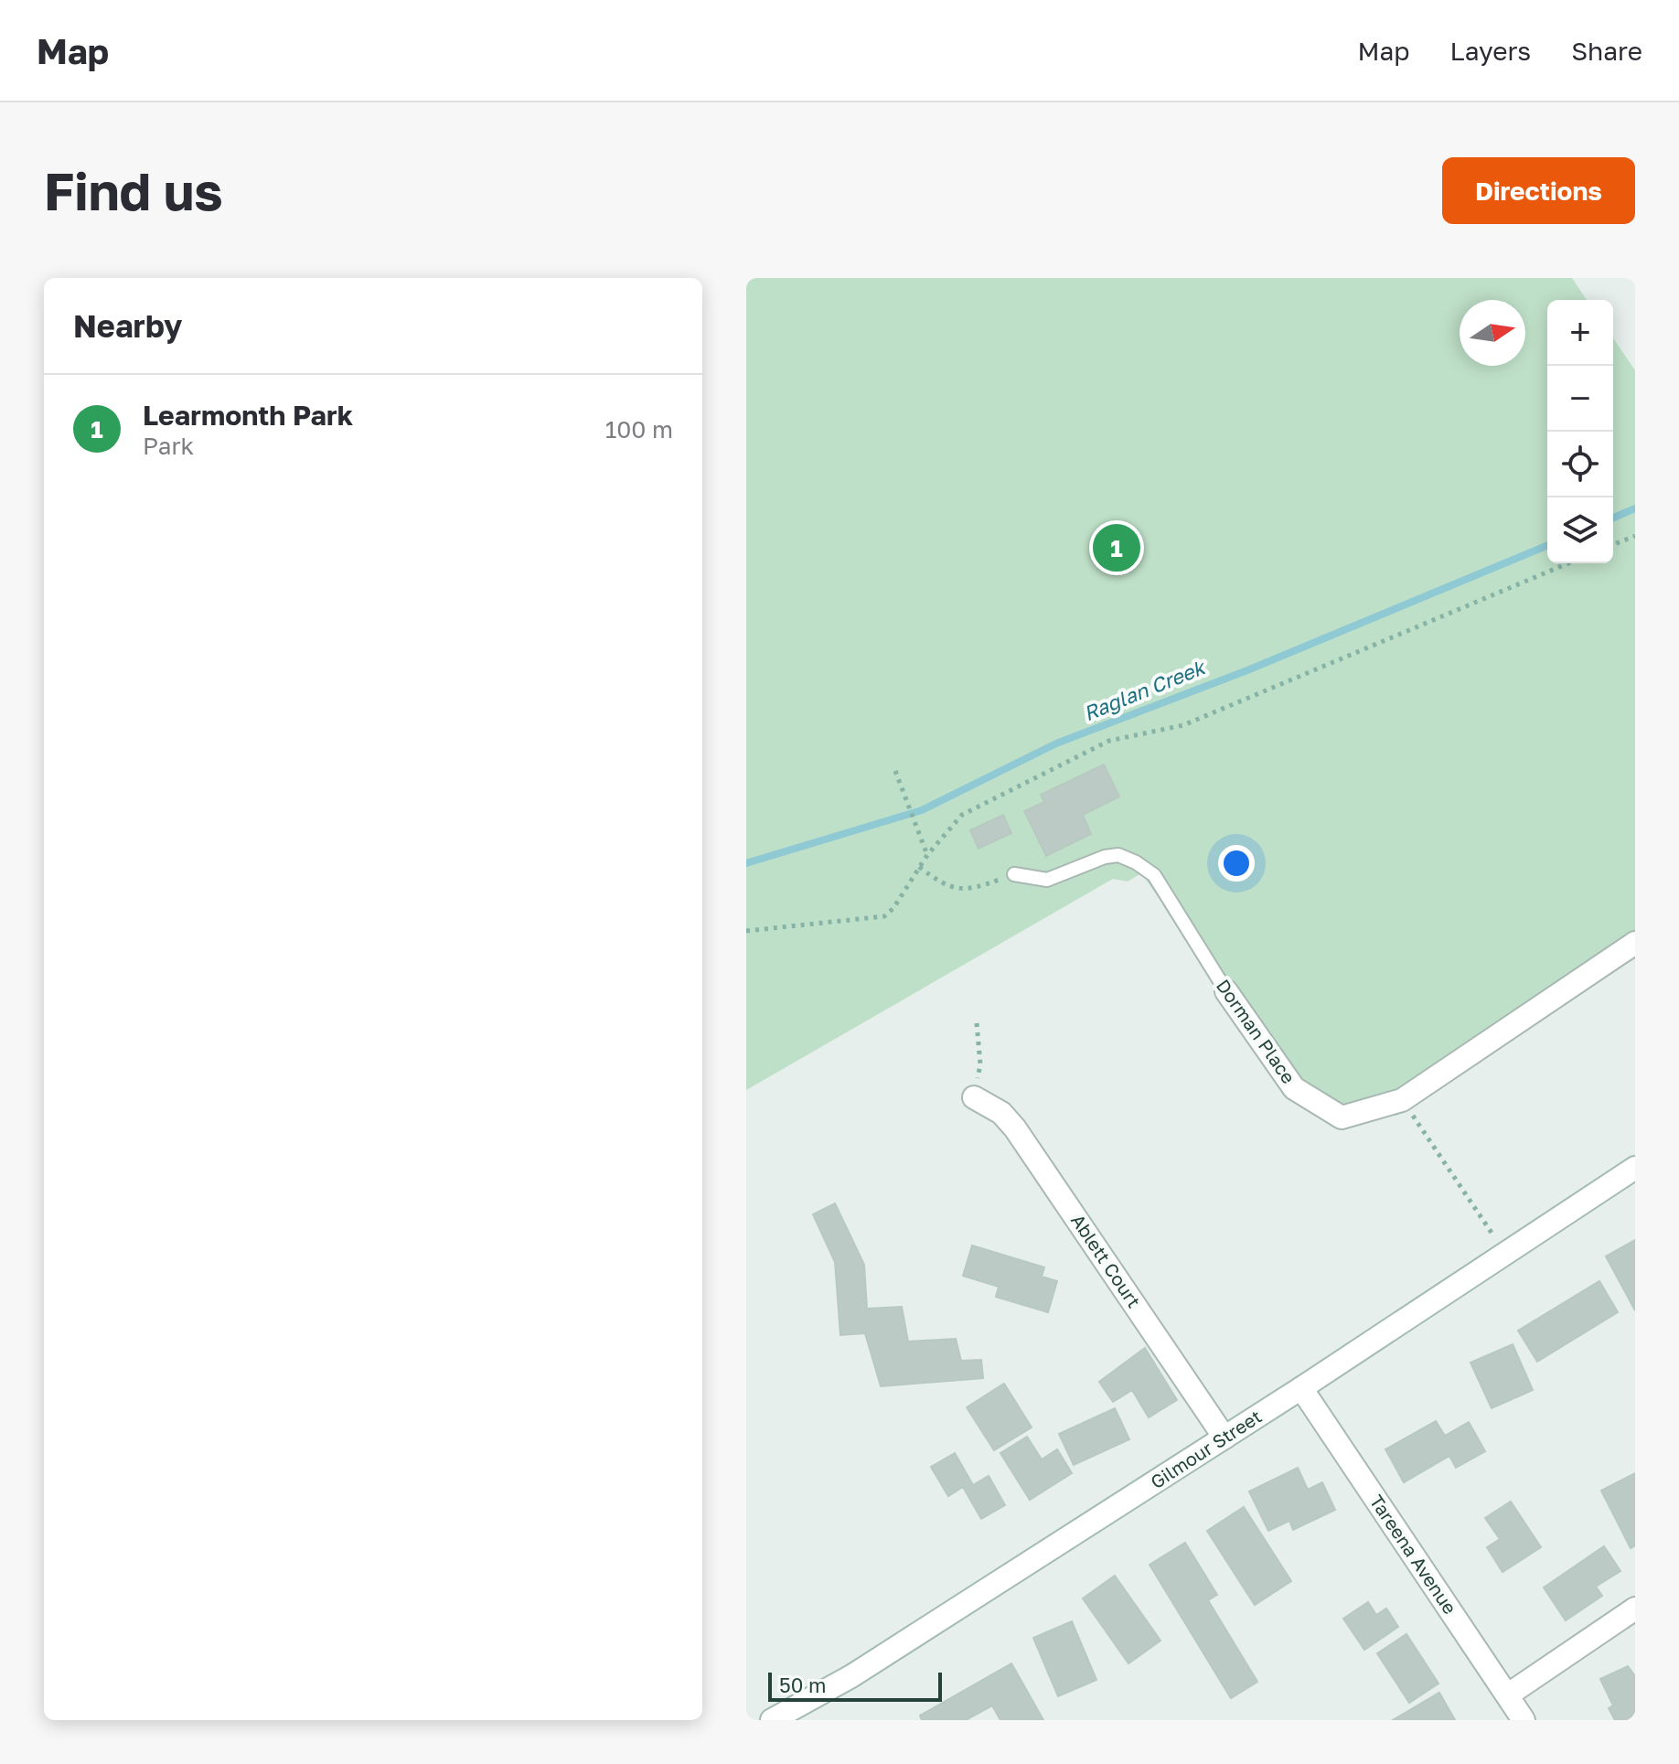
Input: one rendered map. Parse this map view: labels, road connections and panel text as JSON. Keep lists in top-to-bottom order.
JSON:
{
  "streets": {
    "street": [
      "Dorman Place",
      "Ablett Court",
      "Gilmour Street",
      "Tareena Avenue"
    ]
  },
  "crossings": [
    ["Ablett Court", "Gilmour Street"],
    ["Gilmour Street", "Tareena Avenue"]
  ],
  "water": ["Raglan Creek"],
  "scale_bar": "50 m",
  "north": "right",
  "page": {
    "header": "Map",
    "nav": ["Map", "Layers", "Share"],
    "buttons": "Directions",
    "title": "Find us",
    "heading": "Nearby",
    "map_buttons": ["+", "−"],
    "list": [
      {
        "mark": "1",
        "name": "Learmonth Park",
        "note": "Park",
        "value": "100 m"
      }
    ],
    "pins": "1",
    "scale": "50 m"
  }
}
